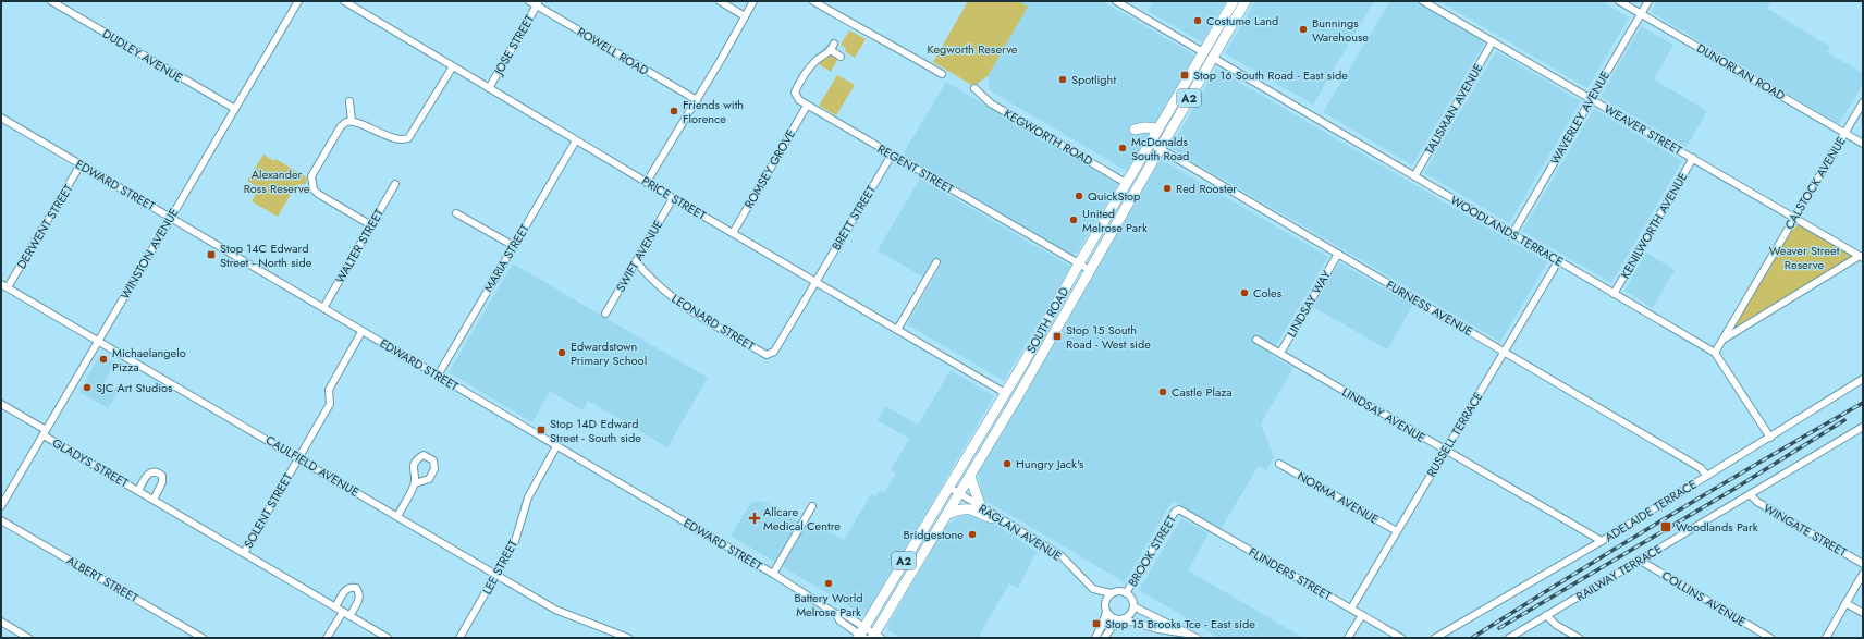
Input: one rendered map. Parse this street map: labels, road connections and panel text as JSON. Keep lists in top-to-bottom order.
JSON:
{
  "streets": {
    "highway": ["A2", "SOUTH ROAD"],
    "street": [
      "JOSE STREET",
      "ROWELL ROAD",
      "DUDLEY AVENUE",
      "DUNORLAN ROAD",
      "TALISMAN AVENUE",
      "WAVERLEY AVENUE",
      "WEAVER STREET",
      "KEGWORTH ROAD",
      "ROMSEY GROVE",
      "REGENT STREET",
      "CALSTOCK AVENUE",
      "EDWARD STREET",
      "PRICE STREET",
      "BRETT STREET",
      "KENILWORTH AVENUE",
      "DERWENT STREET",
      "WOODLANDS TERRACE",
      "WALTER STREET",
      "WINSTON AVENUE",
      "SWIFT AVENUE",
      "MARIA STREET",
      "LINDSAY WAY",
      "FURNESS AVENUE",
      "LEONARD STREET",
      "LINDSAY AVENUE",
      "RUSSELL TERRACE",
      "GLADYS STREET",
      "CAULFIELD AVENUE",
      "NORMA AVENUE",
      "SOLENT STREET",
      "ADELAIDE TERRACE",
      "WINGATE STREET",
      "RAGLAN AVENUE",
      "BROOK STREET",
      "LEE STREET",
      "RAILWAY TERRACE",
      "FLINDERS STREET",
      "ALBERT STREET",
      "COLLINS AVENUE"
    ]
  },
  "crossings": [
    ["JOSE STREET", "ROWELL ROAD"],
    ["JOSE STREET", "PRICE STREET"],
    ["DUDLEY AVENUE", "WINSTON AVENUE"],
    ["DUNORLAN ROAD", "WAVERLEY AVENUE"],
    ["DUNORLAN ROAD", "CALSTOCK AVENUE"],
    ["TALISMAN AVENUE", "WEAVER STREET"],
    ["TALISMAN AVENUE", "WOODLANDS TERRACE"],
    ["WAVERLEY AVENUE", "WEAVER STREET"],
    ["WAVERLEY AVENUE", "WOODLANDS TERRACE"],
    ["WEAVER STREET", "CALSTOCK AVENUE"],
    ["WEAVER STREET", "KENILWORTH AVENUE"],
    ["KEGWORTH ROAD", "SOUTH ROAD"],
    ["ROMSEY GROVE", "REGENT STREET"],
    ["ROMSEY GROVE", "PRICE STREET"],
    ["REGENT STREET", "BRETT STREET"],
    ["REGENT STREET", "SOUTH ROAD"],
    ["CALSTOCK AVENUE", "WOODLANDS TERRACE"],
    ["EDWARD STREET", "DERWENT STREET"],
    ["EDWARD STREET", "WALTER STREET"],
    ["EDWARD STREET", "WINSTON AVENUE"],
    ["EDWARD STREET", "MARIA STREET"],
    ["EDWARD STREET", "SOUTH ROAD"],
    ["EDWARD STREET", "SOLENT STREET"],
    ["EDWARD STREET", "LEE STREET"],
    ["PRICE STREET", "BRETT STREET"],
    ["PRICE STREET", "SWIFT AVENUE"],
    ["PRICE STREET", "MARIA STREET"],
    ["PRICE STREET", "SOUTH ROAD"],
    ["PRICE STREET", "LEONARD STREET"],
    ["BRETT STREET", "LEONARD STREET"],
    ["KENILWORTH AVENUE", "WOODLANDS TERRACE"],
    ["DERWENT STREET", "CAULFIELD AVENUE"],
    ["WOODLANDS TERRACE", "SOUTH ROAD"],
    ["WOODLANDS TERRACE", "RUSSELL TERRACE"],
    ["WOODLANDS TERRACE", "ADELAIDE TERRACE"],
    ["WINSTON AVENUE", "GLADYS STREET"],
    ["WINSTON AVENUE", "CAULFIELD AVENUE"],
    ["SWIFT AVENUE", "LEONARD STREET"],
    ["LINDSAY WAY", "FURNESS AVENUE"],
    ["LINDSAY WAY", "LINDSAY AVENUE"],
    ["FURNESS AVENUE", "SOUTH ROAD"],
    ["FURNESS AVENUE", "RUSSELL TERRACE"],
    ["FURNESS AVENUE", "ADELAIDE TERRACE"],
    ["SOUTH ROAD", "RAGLAN AVENUE"],
    ["LINDSAY AVENUE", "RUSSELL TERRACE"],
    ["LINDSAY AVENUE", "ADELAIDE TERRACE"],
    ["RUSSELL TERRACE", "NORMA AVENUE"],
    ["RUSSELL TERRACE", "FLINDERS STREET"],
    ["GLADYS STREET", "SOLENT STREET"],
    ["CAULFIELD AVENUE", "SOLENT STREET"],
    ["CAULFIELD AVENUE", "LEE STREET"],
    ["WINGATE STREET", "RAILWAY TERRACE"],
    ["RAGLAN AVENUE", "BROOK STREET"],
    ["BROOK STREET", "FLINDERS STREET"],
    ["RAILWAY TERRACE", "COLLINS AVENUE"]
  ],
  "parks": ["Kegworth Reserve", "Alexander Ross Reserve", "Weaver Street Reserve"],
  "places": {
    "other": [
      "Costume Land",
      "Bunnings Warehouse",
      "Spotlight",
      "Friends with Florence",
      "McDonalds South Road",
      "Red Rooster",
      "QuickStop",
      "United Melrose Park",
      "Coles",
      "Edwardstown Primary School",
      "Michaelangelo Pizza",
      "SJC Art Studios",
      "Castle Plaza",
      "Hungry Jack's",
      "Bridgestone",
      "Battery World Melrose Park"
    ],
    "transit": [
      "Stop 16 South Road - East side",
      "Stop 14C Edward Street - North side",
      "Stop 15 South Road - West side",
      "Stop 14D Edward Street - South side",
      "Woodlands Park",
      "Stop 15 Brooks Tce - East side"
    ],
    "health": ["Allcare Medical Centre"]
  }
}
